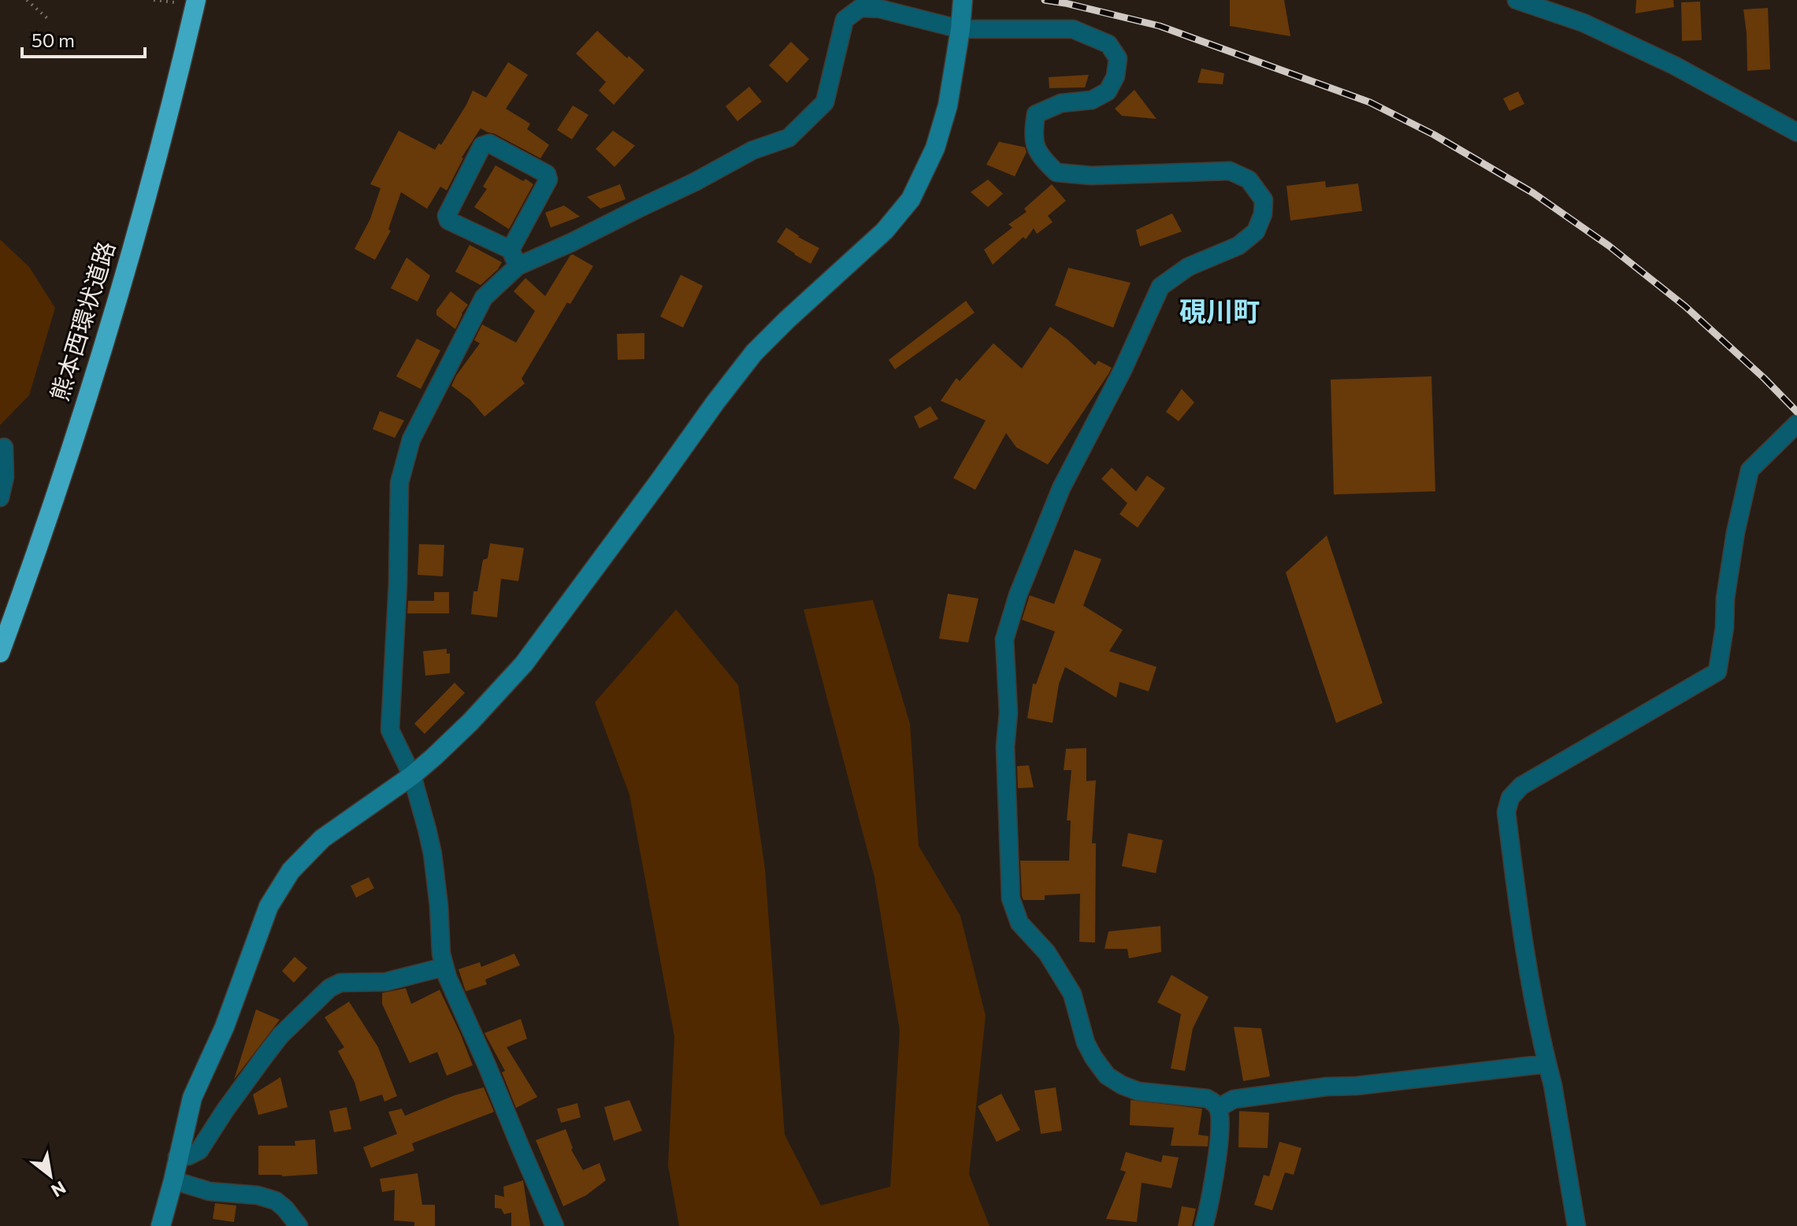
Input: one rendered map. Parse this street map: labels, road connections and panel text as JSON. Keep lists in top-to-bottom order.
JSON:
{
  "streets": {
    "highway": ["熊本西環状道路"]
  },
  "districts": ["硯川町"],
  "scale_bar": "50 m",
  "north": "bottom right"
}
